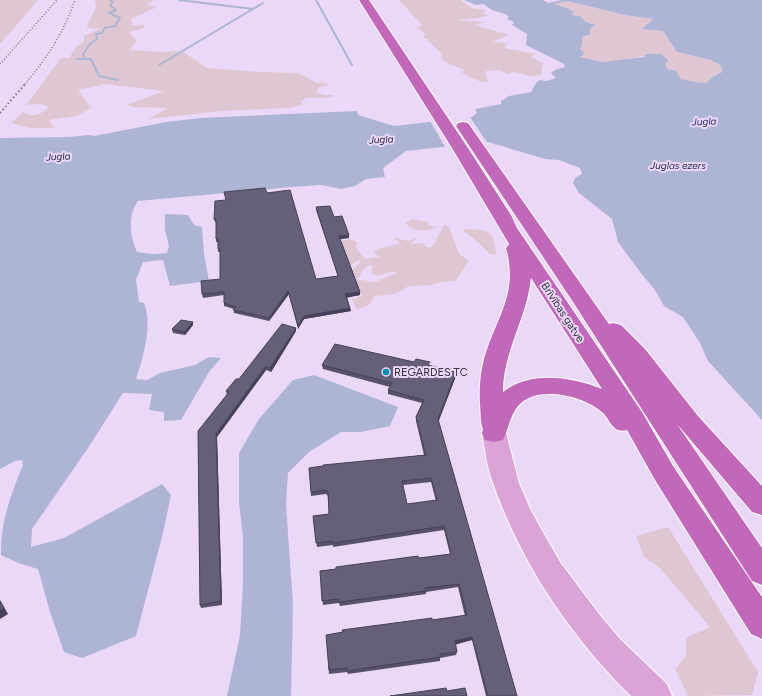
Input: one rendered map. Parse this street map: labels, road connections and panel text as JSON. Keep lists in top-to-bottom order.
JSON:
{
  "streets": {
    "highway": ["Brīvības gatve"]
  },
  "water": ["Jugla", "Juglas ezers"],
  "places": ["REGARDES TC"]
}
